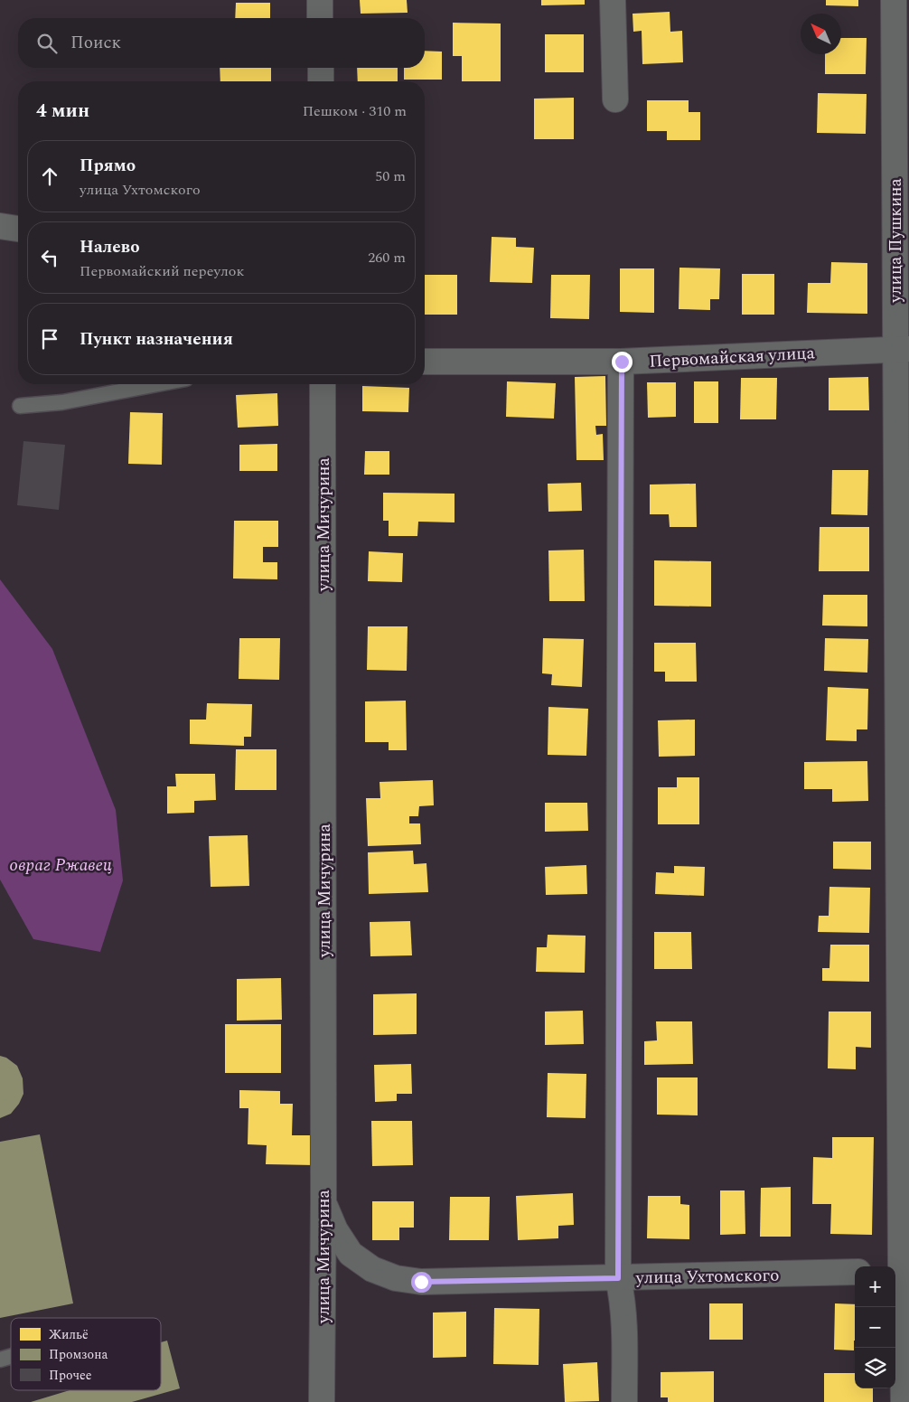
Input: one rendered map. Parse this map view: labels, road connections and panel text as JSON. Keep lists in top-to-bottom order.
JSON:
{
  "streets": {
    "street": [
      "улица Пушкина",
      "Первомайская улица",
      "улица Мичурина",
      "улица Ухтомского"
    ]
  },
  "crossings": [
    ["улица Пушкина", "Первомайская улица"],
    ["улица Мичурина", "улица Ухтомского"]
  ],
  "parks": ["овраг Ржавец"],
  "legend": ["Жильё", "Промзона", "Прочее"],
  "north": "top left",
  "page": {
    "search": "Поиск",
    "heading": ["4 мин", "Пешком · 310 m"],
    "list": [
      ["Прямо", "улица Ухтомского", "50 m"],
      ["Налево", "Первомайский переулок", "260 m"],
      "Пункт назначения"
    ],
    "map_buttons": ["+", "−"]
  }
}
